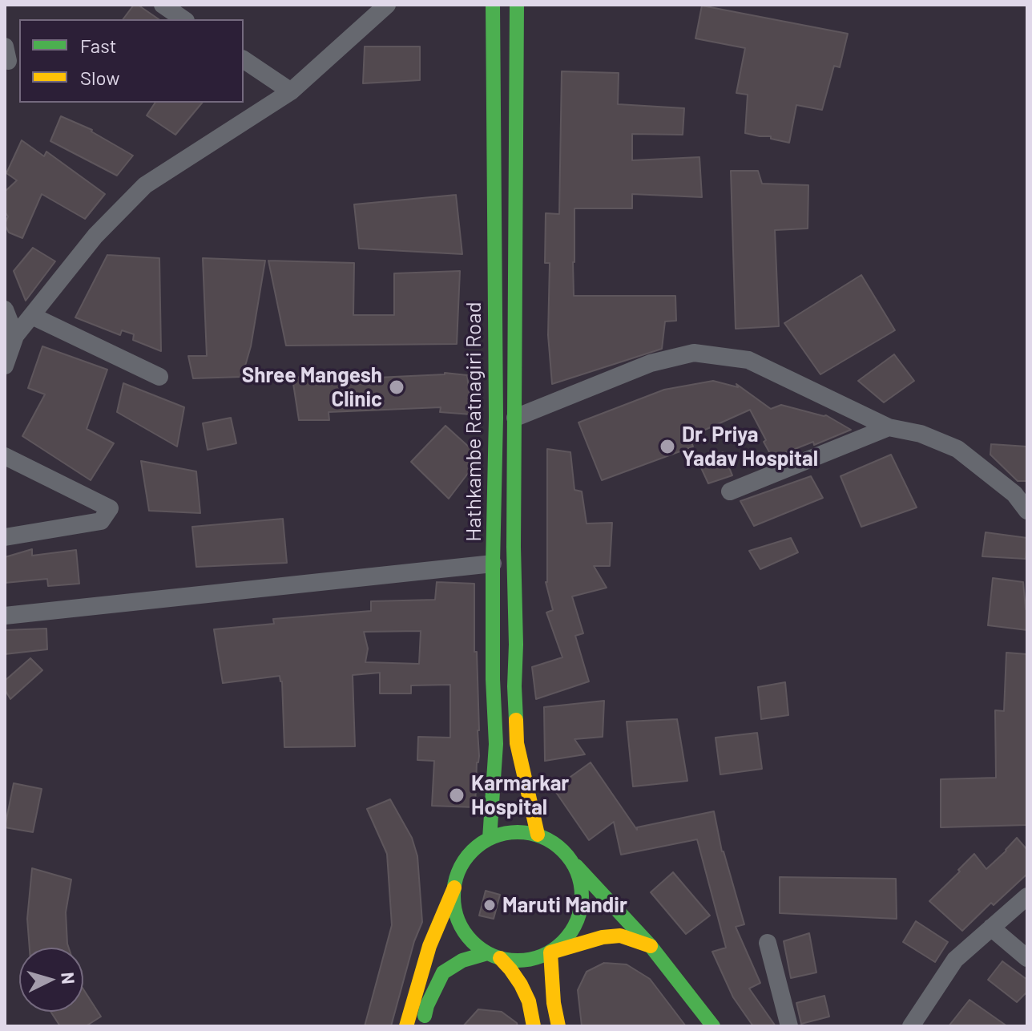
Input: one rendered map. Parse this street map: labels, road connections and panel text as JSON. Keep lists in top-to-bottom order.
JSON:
{
  "streets": {
    "main road": ["Hathkambe Ratnagiri Road"]
  },
  "places": [
    "Shree Mangesh Clinic",
    "Dr. Priya Yadav Hospital",
    "Karmarkar Hospital",
    "Maruti Mandir"
  ],
  "legend": ["Fast", "Slow"],
  "north": "right"
}
